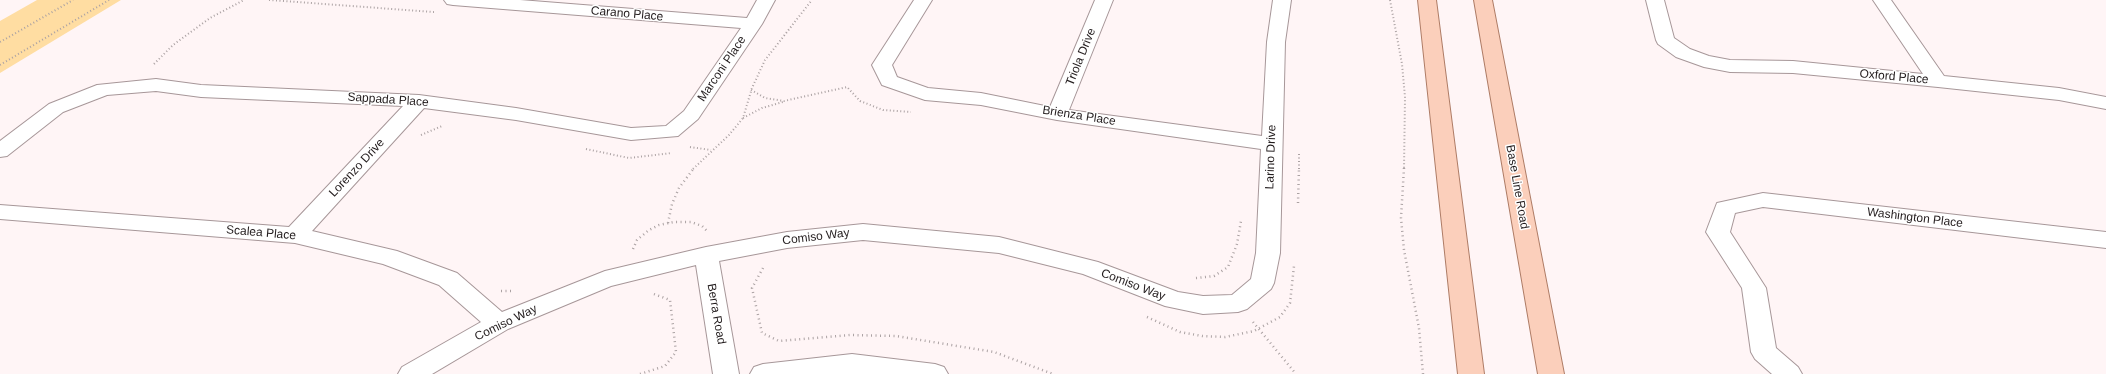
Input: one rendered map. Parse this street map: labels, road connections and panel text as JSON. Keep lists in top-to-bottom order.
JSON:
{
  "streets": {
    "main road": ["Base Line Road"],
    "street": [
      "Carano Place",
      "Triola Drive",
      "Marconi Place",
      "Oxford Place",
      "Sappada Place",
      "Brienza Place",
      "Larino Drive",
      "Lorenzo Drive",
      "Washington Place",
      "Scalea Place",
      "Comiso Way",
      "Berra Road"
    ]
  },
  "crossings": [
    ["Carano Place", "Marconi Place"],
    ["Triola Drive", "Brienza Place"],
    ["Marconi Place", "Sappada Place"],
    ["Sappada Place", "Lorenzo Drive"],
    ["Brienza Place", "Larino Drive"],
    ["Larino Drive", "Comiso Way"],
    ["Lorenzo Drive", "Scalea Place"],
    ["Scalea Place", "Comiso Way"],
    ["Comiso Way", "Berra Road"]
  ]
}
